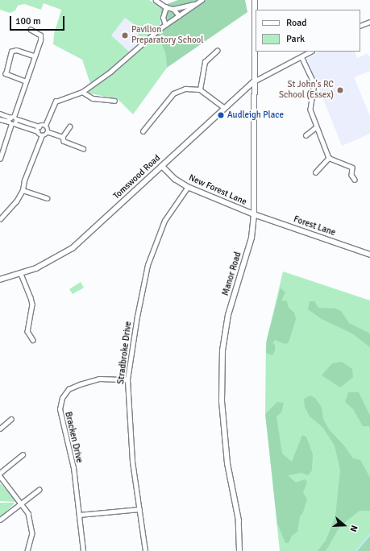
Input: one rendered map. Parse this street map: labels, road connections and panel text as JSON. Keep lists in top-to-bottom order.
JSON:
{
  "streets": {
    "main road": ["Manor Road"],
    "street": [
      "Tomswood Road",
      "New Forest Lane",
      "Forest Lane",
      "Stradbroke Drive",
      "Bracken Drive"
    ]
  },
  "crossings": [
    ["Tomswood Road", "New Forest Lane"],
    ["Tomswood Road", "Manor Road"],
    ["New Forest Lane", "Forest Lane"],
    ["New Forest Lane", "Manor Road"],
    ["New Forest Lane", "Stradbroke Drive"],
    ["Forest Lane", "Manor Road"],
    ["Stradbroke Drive", "Bracken Drive"]
  ],
  "places": ["Pavilion Preparatory School", "St John's RC School (Essex)", "Audleigh Place"],
  "legend": ["Road", "Park"],
  "scale_bar": "100 m",
  "north": "right"
}
